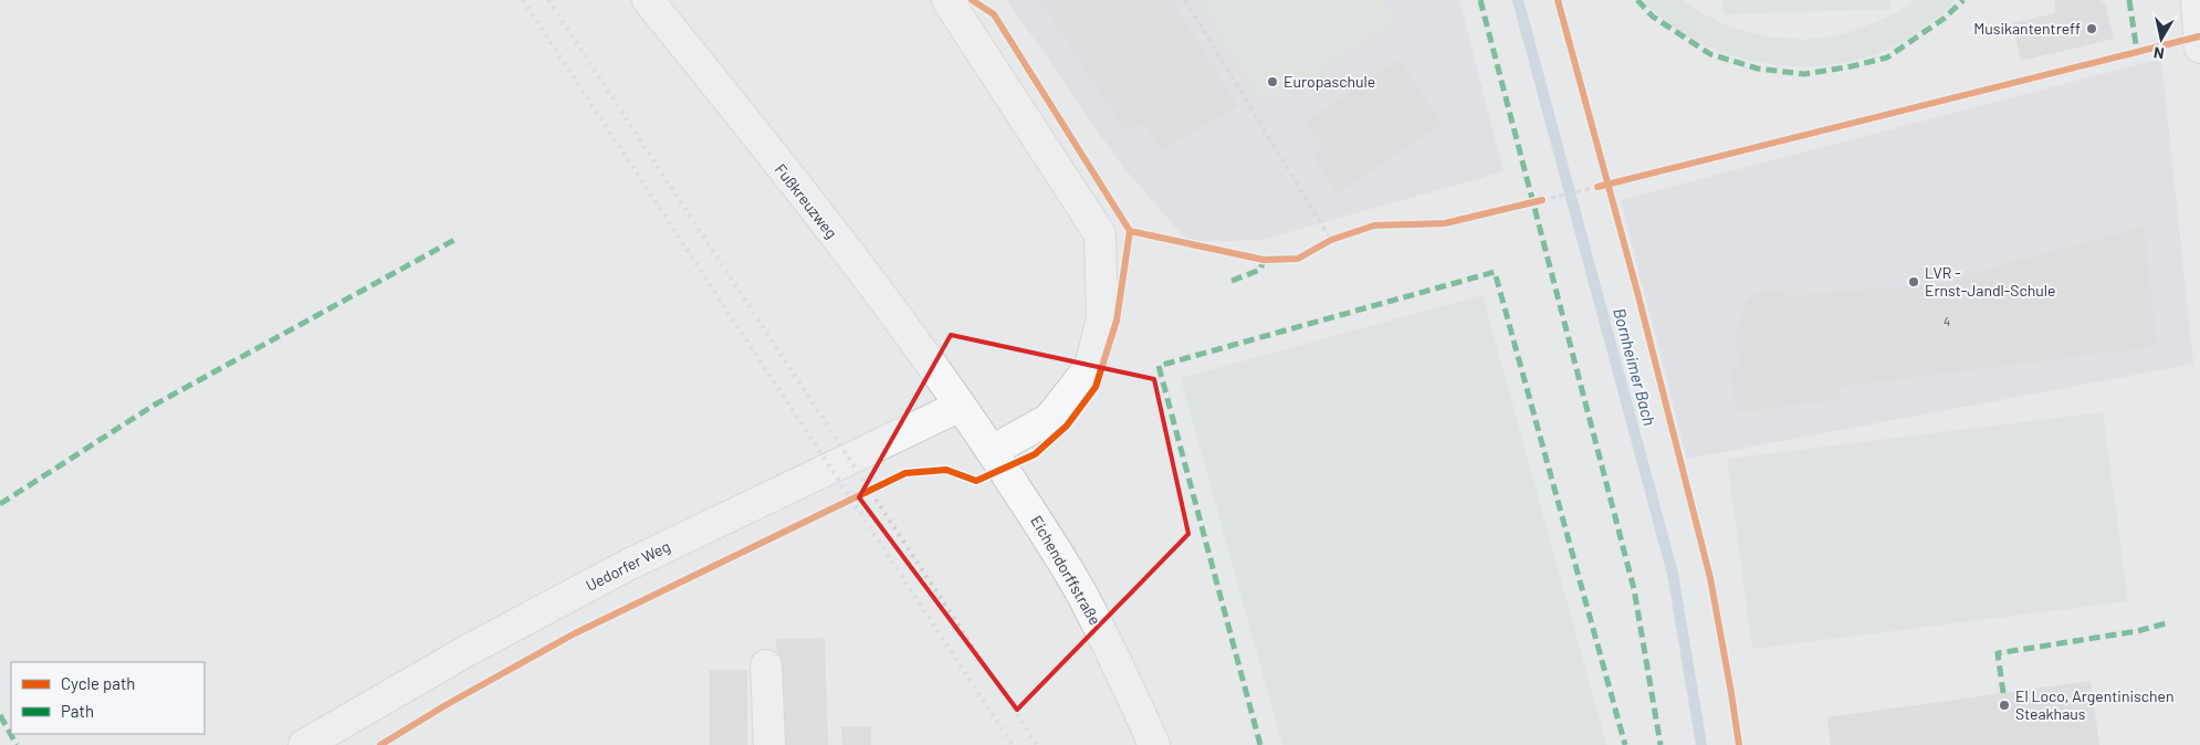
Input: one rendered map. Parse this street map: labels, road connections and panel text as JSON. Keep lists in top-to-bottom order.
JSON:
{
  "streets": {
    "street": ["Fußkreuzweg", "Uedorfer Weg", "Eichendorffstraße"]
  },
  "crossings": [
    ["Fußkreuzweg", "Uedorfer Weg"],
    ["Fußkreuzweg", "Eichendorffstraße"],
    ["Uedorfer Weg", "Eichendorffstraße"]
  ],
  "water": ["Bornheimer Bach"],
  "places": [
    "Musikantentreff",
    "Europaschule",
    "LVR - Ernst-Jandl-Schule",
    "El Loco, Argentinischen Steakhaus"
  ],
  "house_numbers": ["4"],
  "legend": ["Cycle path", "Path"],
  "north": "bottom"
}
